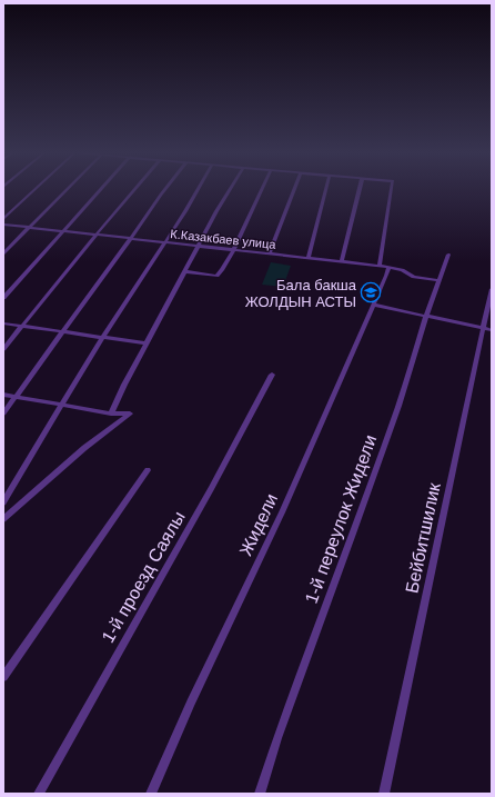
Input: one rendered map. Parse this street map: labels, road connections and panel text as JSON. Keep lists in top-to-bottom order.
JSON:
{
  "streets": {
    "street": [
      "К.Казакбаев улица",
      "1-й переулок Жидели",
      "Жидели",
      "Бейбитшилик",
      "1-й проезд Саялы"
    ]
  },
  "crossings": [
    ["К.Казакбаев улица", "1-й переулок Жидели"],
    ["К.Казакбаев улица", "Жидели"]
  ],
  "places": {
    "school or university": ["Бала бакша ЖОЛДЫН АСТЫ"]
  }
}
